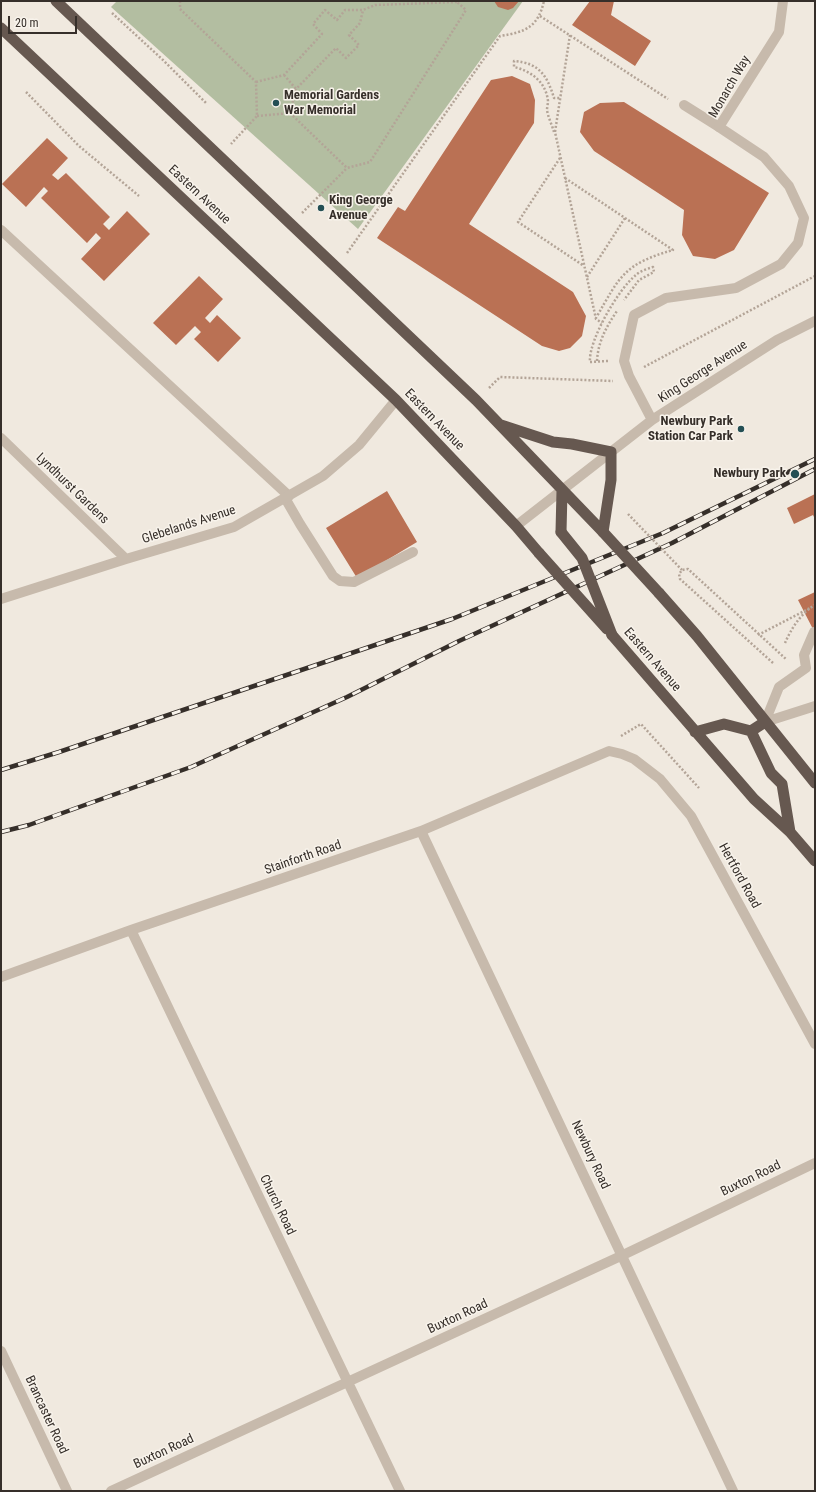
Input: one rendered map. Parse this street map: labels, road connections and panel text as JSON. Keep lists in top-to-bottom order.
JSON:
{
  "streets": {
    "highway": ["Eastern Avenue"],
    "street": [
      "Monarch Way",
      "King George Avenue",
      "Lyndhurst Gardens",
      "Glebelands Avenue",
      "Stainforth Road",
      "Hertford Road",
      "Newbury Road",
      "Buxton Road",
      "Church Road",
      "Brancaster Road"
    ]
  },
  "crossings": [
    ["Eastern Avenue", "King George Avenue"],
    ["Eastern Avenue", "Glebelands Avenue"],
    ["Lyndhurst Gardens", "Glebelands Avenue"],
    ["Stainforth Road", "Hertford Road"],
    ["Stainforth Road", "Newbury Road"],
    ["Stainforth Road", "Church Road"],
    ["Newbury Road", "Buxton Road"],
    ["Buxton Road", "Church Road"]
  ],
  "places": [
    "Memorial Gardens War Memorial",
    "King George Avenue",
    "Newbury Park Station Car Park",
    "Newbury Park"
  ],
  "scale_bar": "20 m"
}
